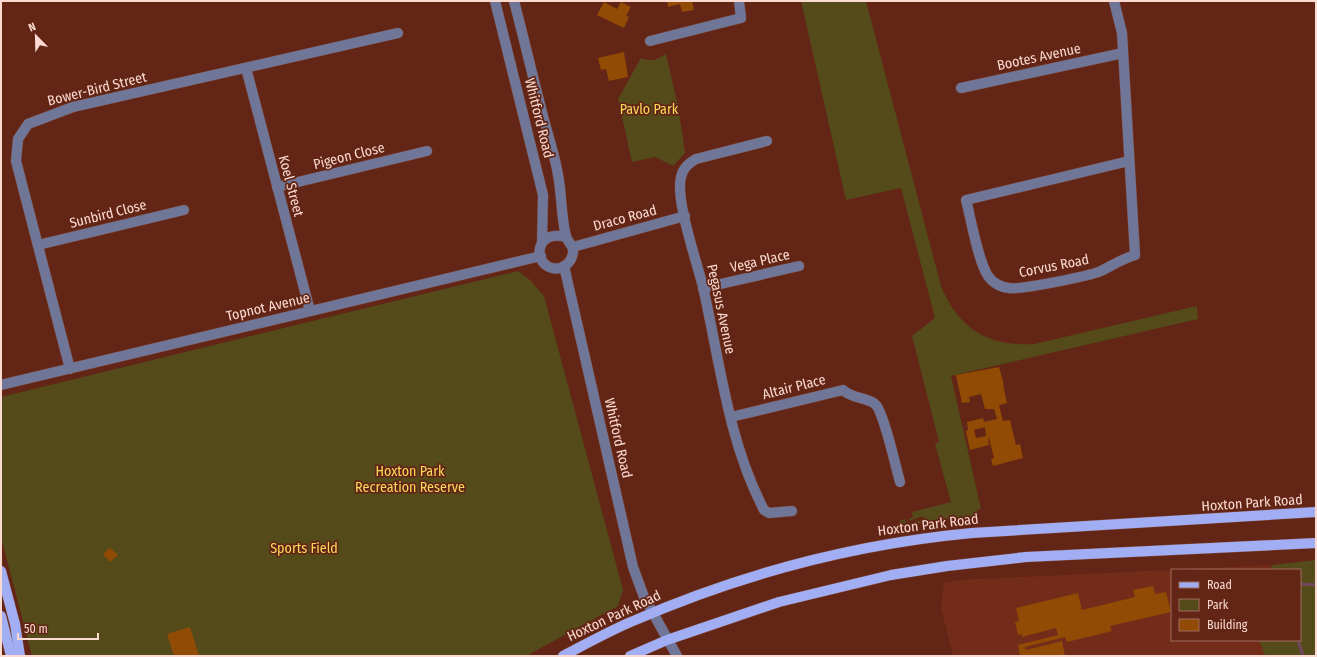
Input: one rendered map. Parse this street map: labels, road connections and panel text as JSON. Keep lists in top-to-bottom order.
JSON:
{
  "streets": {
    "main road": ["Hoxton Park Road"],
    "street": [
      "Bootes Avenue",
      "Bower-Bird Street",
      "Whitford Road",
      "Pigeon Close",
      "Koel Street",
      "Sunbird Close",
      "Draco Road",
      "Vega Place",
      "Corvus Road",
      "Topnot Avenue",
      "Pegasus Avenue",
      "Altair Place"
    ]
  },
  "crossings": [
    ["Bootes Avenue", "Corvus Road"],
    ["Bower-Bird Street", "Koel Street"],
    ["Bower-Bird Street", "Sunbird Close"],
    ["Bower-Bird Street", "Topnot Avenue"],
    ["Whitford Road", "Draco Road"],
    ["Whitford Road", "Topnot Avenue"],
    ["Whitford Road", "Hoxton Park Road"],
    ["Pigeon Close", "Koel Street"],
    ["Koel Street", "Topnot Avenue"],
    ["Draco Road", "Topnot Avenue"],
    ["Draco Road", "Pegasus Avenue"],
    ["Vega Place", "Pegasus Avenue"],
    ["Pegasus Avenue", "Altair Place"]
  ],
  "parks": ["Pavlo Park", "Hoxton Park Recreation Reserve", "Sports Field"],
  "legend": ["Road", "Park", "Building"],
  "scale_bar": "50 m",
  "north": "top left"
}
